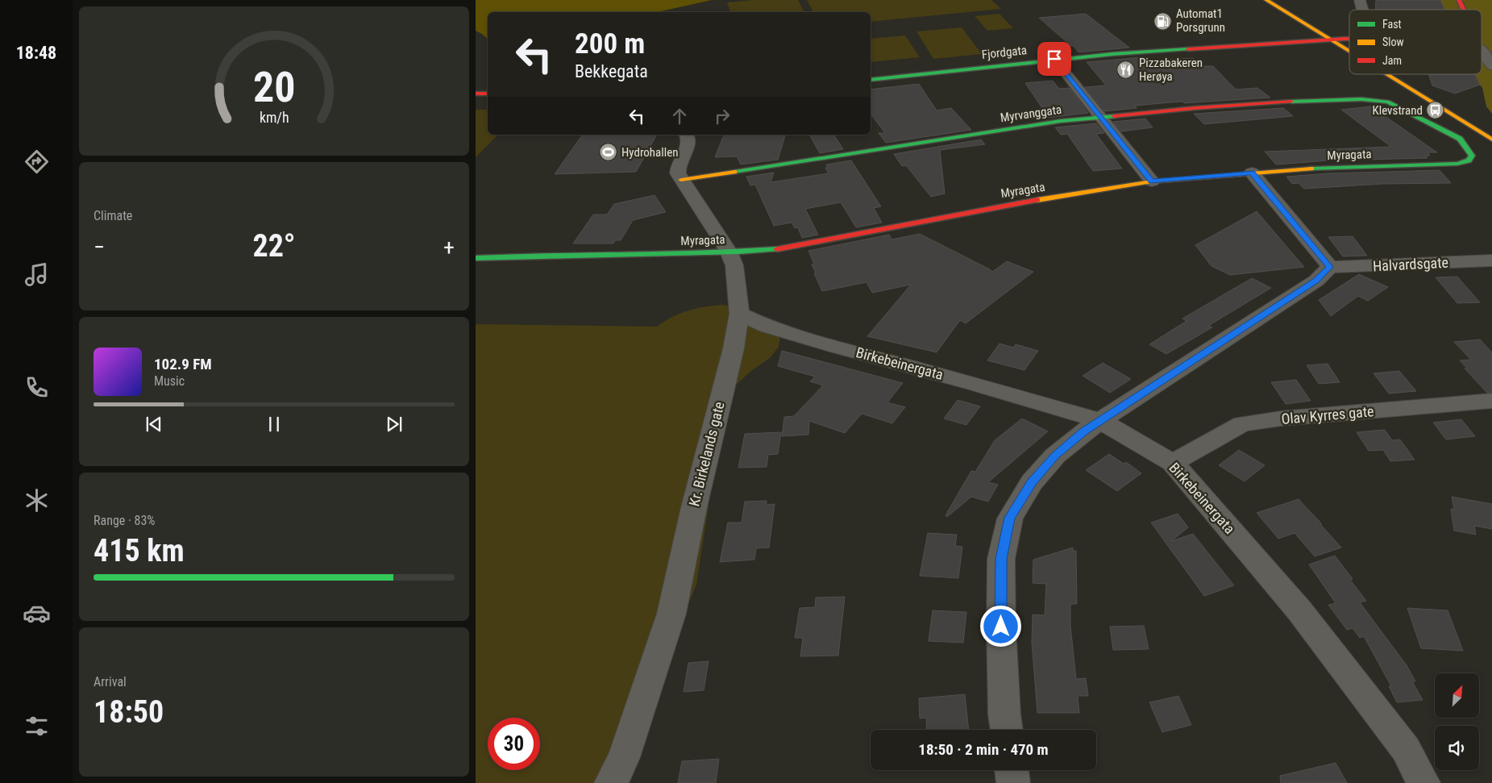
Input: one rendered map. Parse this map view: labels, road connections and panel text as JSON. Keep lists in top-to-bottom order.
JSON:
{
  "streets": {
    "main road": ["Fjordgata", "Myrvanggata", "Myragata"],
    "street": [
      "Halvardsgate",
      "Birkebeinergata",
      "Olav Kyrres gate",
      "Kr. Birkelands gate"
    ]
  },
  "crossings": [
    ["Myrvanggata", "Myragata"],
    ["Myrvanggata", "Kr. Birkelands gate"],
    ["Myragata", "Kr. Birkelands gate"],
    ["Birkebeinergata", "Olav Kyrres gate"],
    ["Birkebeinergata", "Kr. Birkelands gate"]
  ],
  "places": {
    "fuel station": ["Automat1 Porsgrunn"],
    "restaurant": ["Pizzabakeren Herøya"],
    "bus stop": ["Klevstrand"],
    "sports": ["Hydrohallen"]
  },
  "legend": ["Fast", "Slow", "Jam"],
  "north": "top right",
  "page": {
    "tabs": "18:48",
    "turn": ["200 m", "Bekkegata"],
    "tile": [
      "Climate",
      ["Range · 83%", "415 km"],
      ["Arrival", "18:50"]
    ],
    "heat": ["−", "22°", "+"],
    "song": ["102.9 FM", "Music"],
    "limit": "30",
    "trip": "18:50 · 2 min · 470 m",
    "gauge": ["20", "km/h"]
  }
}
